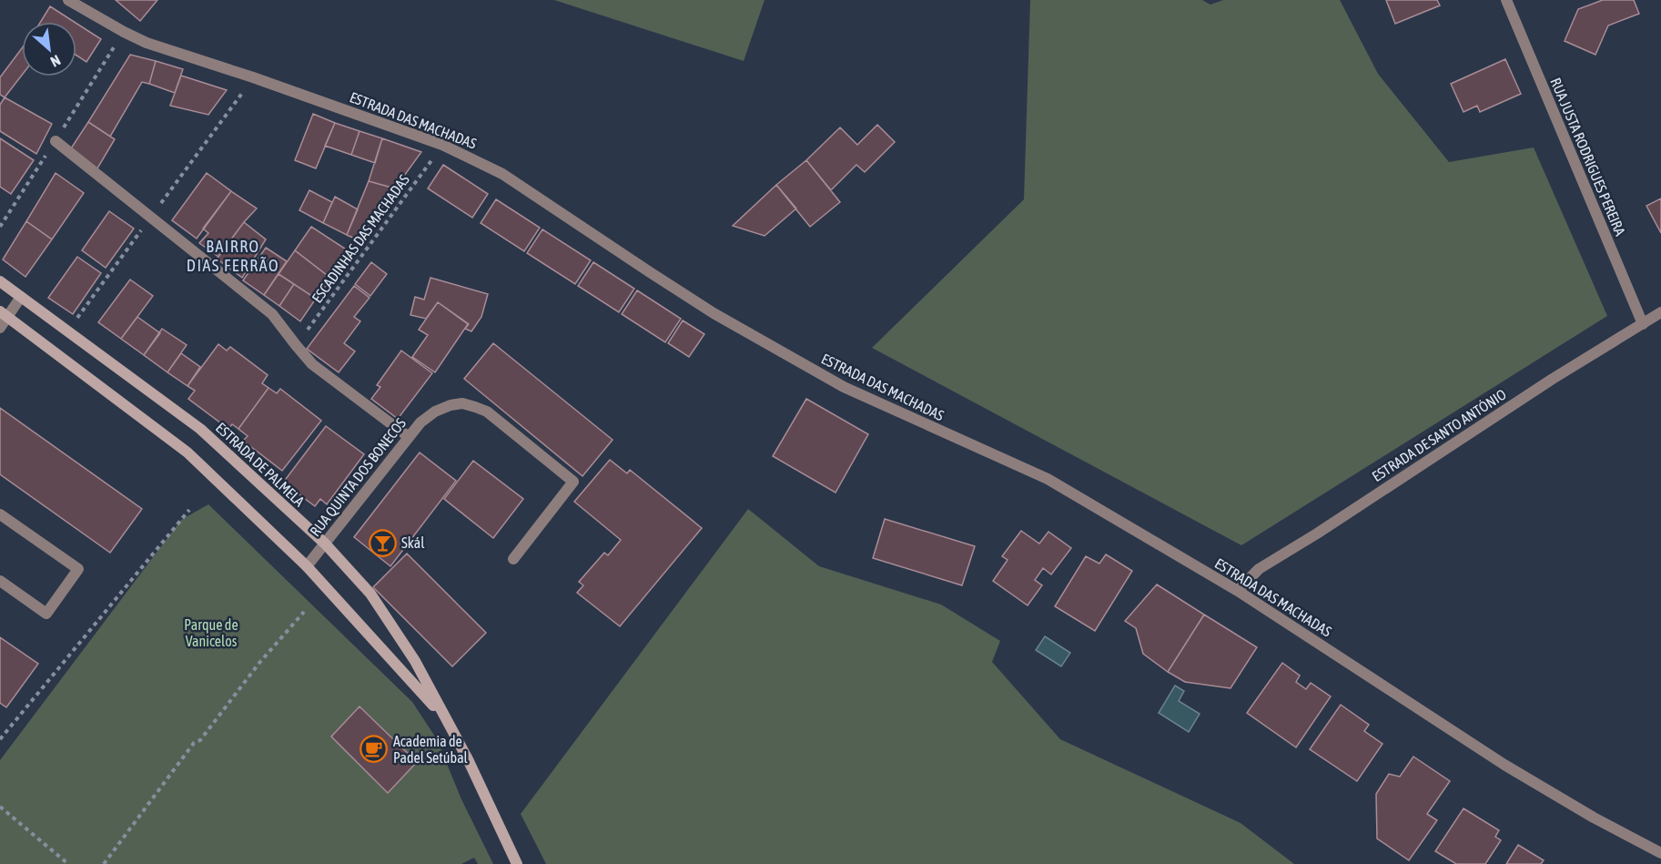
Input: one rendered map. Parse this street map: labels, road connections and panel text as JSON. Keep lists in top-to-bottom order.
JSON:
{
  "streets": {
    "street": [
      "ESTRADA DAS MACHADAS",
      "RUA JUSTA RODRIGUES PEREIRA",
      "ESTRADA DE SANTO ANTÓNIO",
      "ESTRADA DE PALMELA",
      "RUA QUINTA DOS BONECOS"
    ],
    "path": ["ESCADINHAS DAS MACHADAS"]
  },
  "crossings": [
    ["ESTRADA DAS MACHADAS", "ESCADINHAS DAS MACHADAS"],
    ["ESTRADA DAS MACHADAS", "ESTRADA DE SANTO ANTÓNIO"],
    ["RUA JUSTA RODRIGUES PEREIRA", "ESTRADA DE SANTO ANTÓNIO"],
    ["ESTRADA DE PALMELA", "RUA QUINTA DOS BONECOS"]
  ],
  "districts": ["BAIRRO DIAS FERRÃO"],
  "parks": ["Parque de Vanicelos"],
  "places": {
    "bar": ["Skál"],
    "cafe": ["Academia de Padel Setúbal"]
  },
  "north": "bottom right"
}
